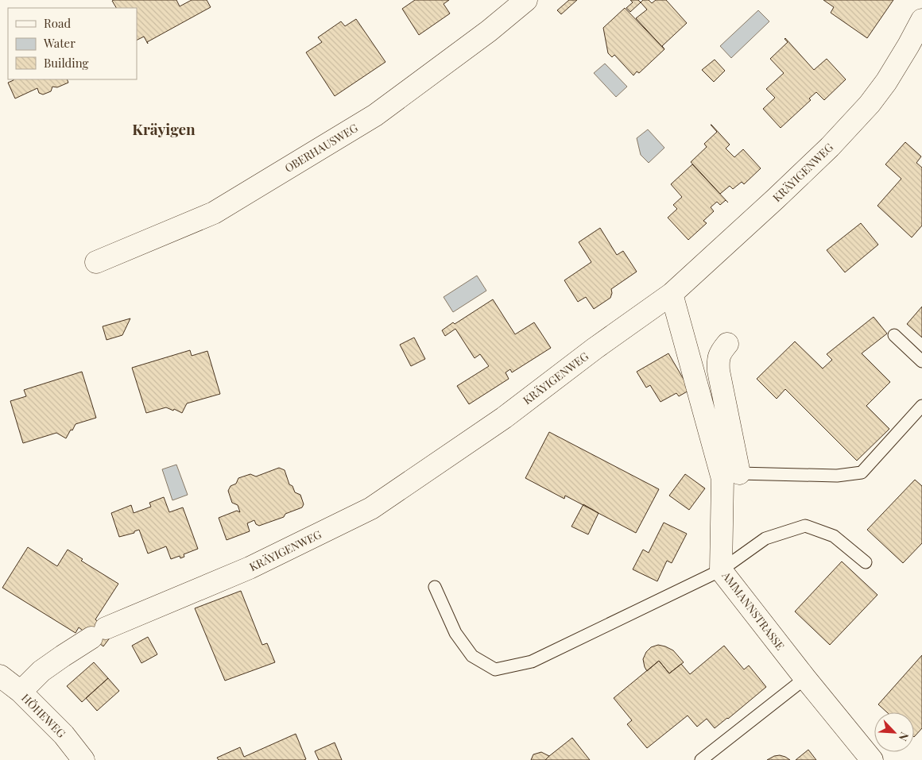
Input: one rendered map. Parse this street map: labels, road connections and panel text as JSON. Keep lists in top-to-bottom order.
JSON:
{
  "streets": {
    "street": [
      "OBERHAUSWEG",
      "KRÄYIGENWEG",
      "AMMANNSTRASSE",
      "HÖHEWEG"
    ]
  },
  "crossings": [
    ["KRÄYIGENWEG", "AMMANNSTRASSE"],
    ["KRÄYIGENWEG", "HÖHEWEG"]
  ],
  "districts": ["Kräyigen"],
  "legend": ["Road", "Water", "Building"],
  "north": "bottom right"
}
